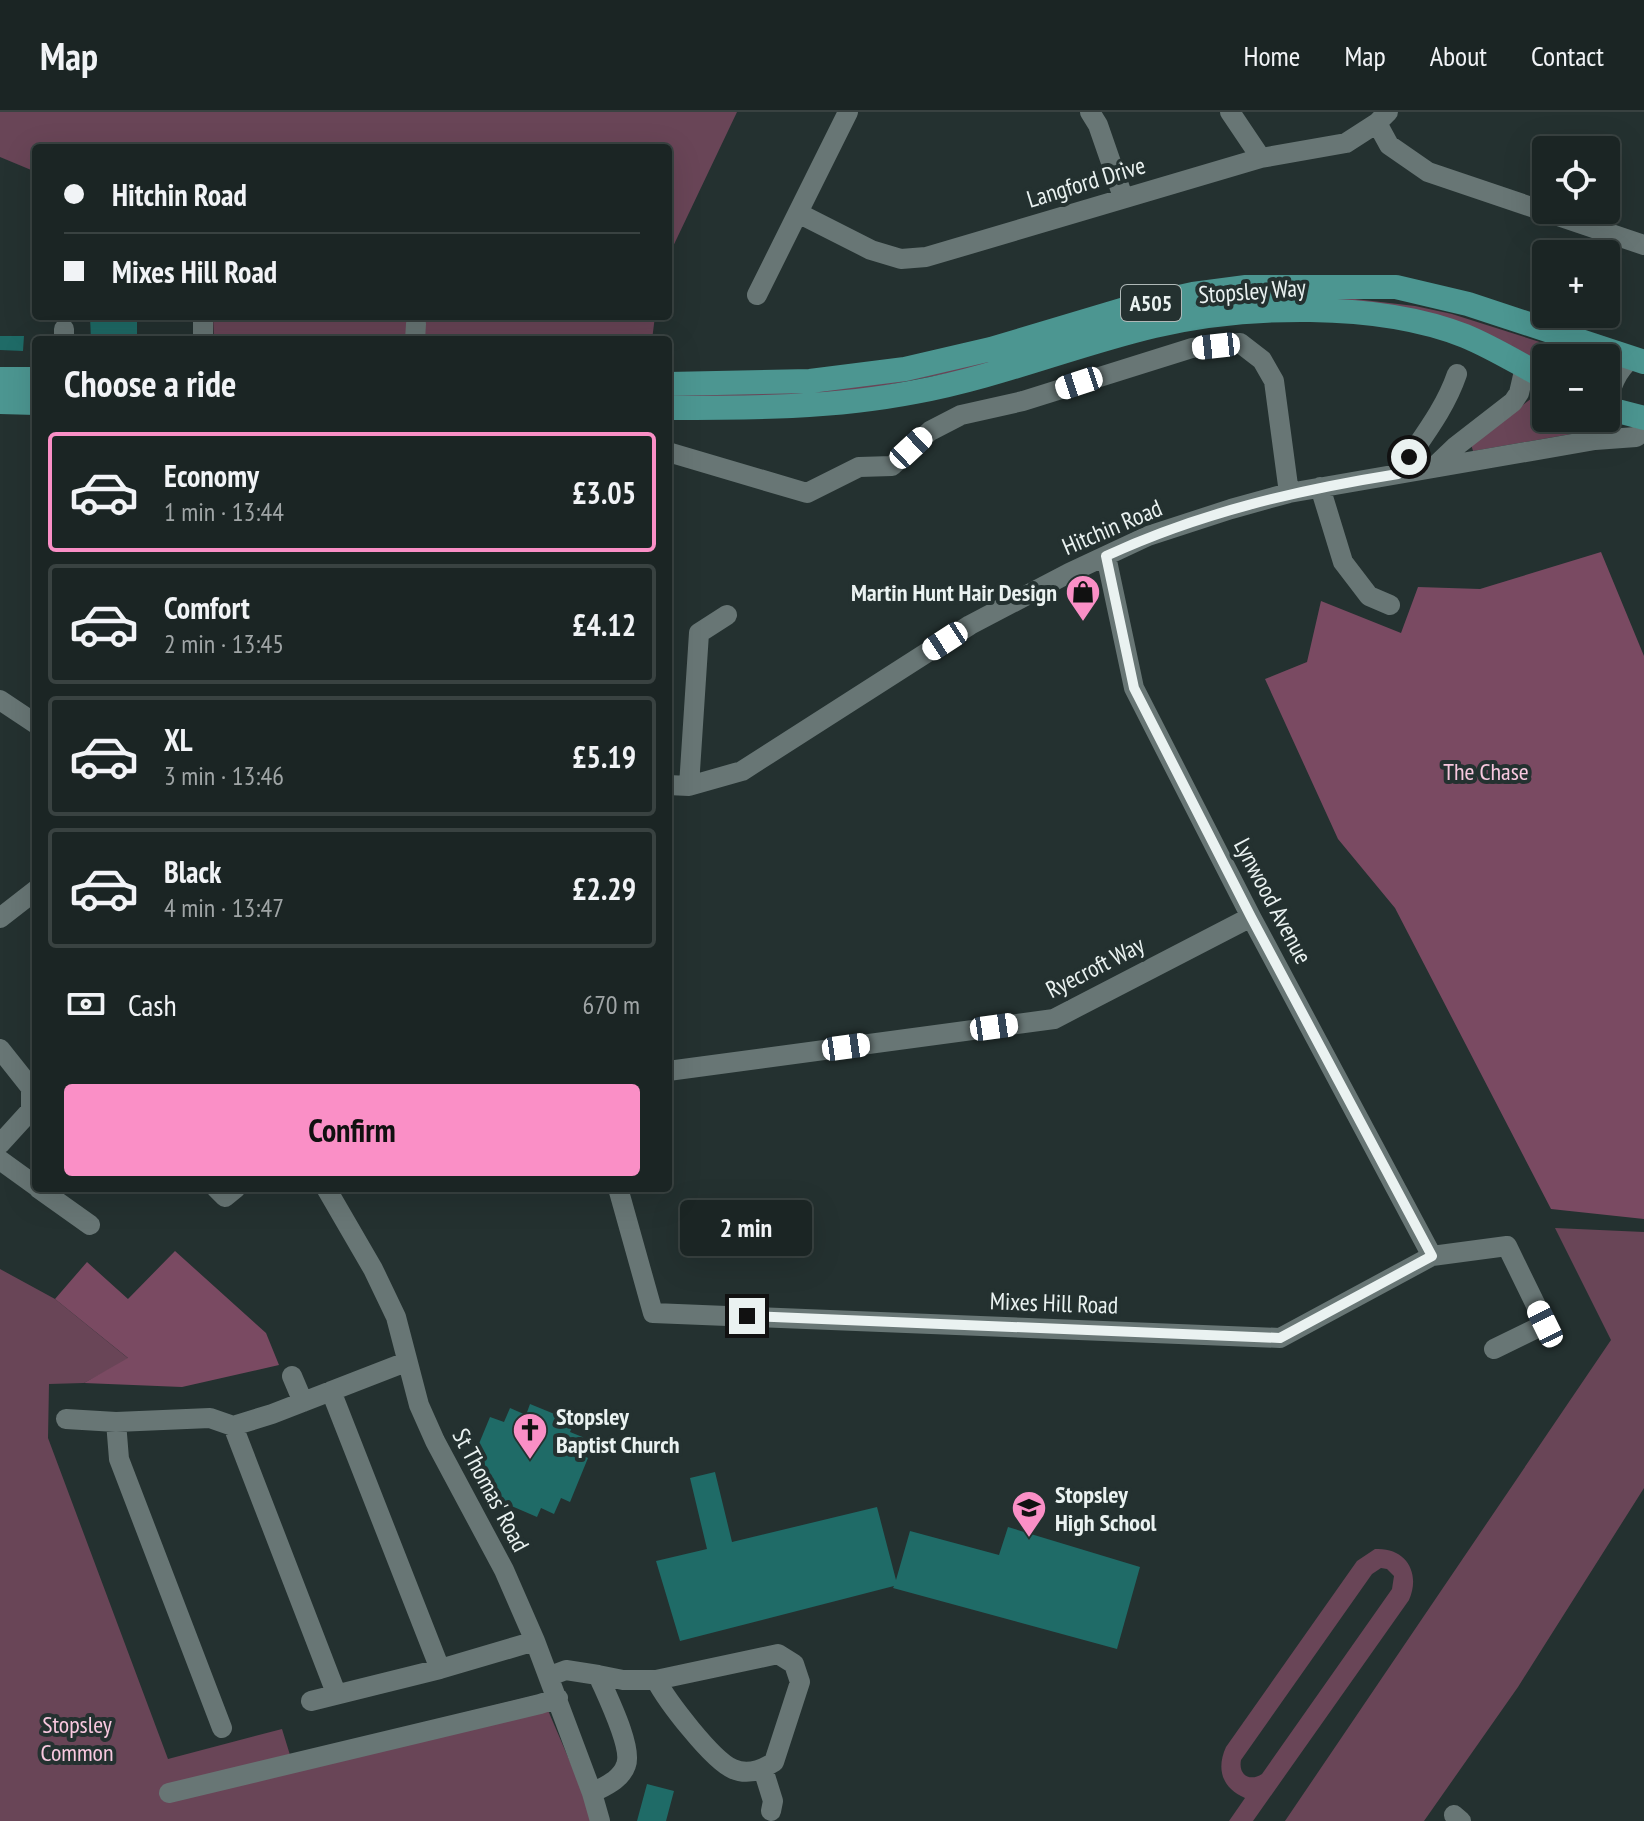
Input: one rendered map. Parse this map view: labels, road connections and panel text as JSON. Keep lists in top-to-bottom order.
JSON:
{
  "streets": {
    "main road": ["Stopsley Way", "A505"],
    "street": [
      "Langford Drive",
      "Hitchin Road",
      "Lynwood Avenue",
      "Ryecroft Way",
      "Mixes Hill Road",
      "St Thomas' Road"
    ]
  },
  "crossings": [
    ["Hitchin Road", "Lynwood Avenue"],
    ["Lynwood Avenue", "Ryecroft Way"],
    ["Lynwood Avenue", "Mixes Hill Road"]
  ],
  "parks": ["The Chase", "Stopsley Common"],
  "places": {
    "shop": ["Martin Hunt Hair Design"],
    "church": ["Stopsley Baptist Church"],
    "school or university": ["Stopsley High School"]
  },
  "page": {
    "header": "Map",
    "nav": [
      "Home",
      "Map",
      "About",
      "Contact"
    ],
    "map_buttons": ["+", "−"],
    "banner": ["Hitchin Road", "Mixes Hill Road"],
    "heading": "Choose a ride",
    "list": [
      {
        "name": "Economy",
        "note": "1 min · 13:44",
        "value": "£3.05"
      },
      {
        "name": "Comfort",
        "note": "2 min · 13:45",
        "value": "£4.12"
      },
      {
        "name": "XL",
        "note": "3 min · 13:46",
        "value": "£5.19"
      },
      {
        "name": "Black",
        "note": "4 min · 13:47",
        "value": "£2.29"
      }
    ],
    "pay": ["Cash", "670 m"],
    "buttons": "Confirm",
    "bubble": "2 min"
  }
}
